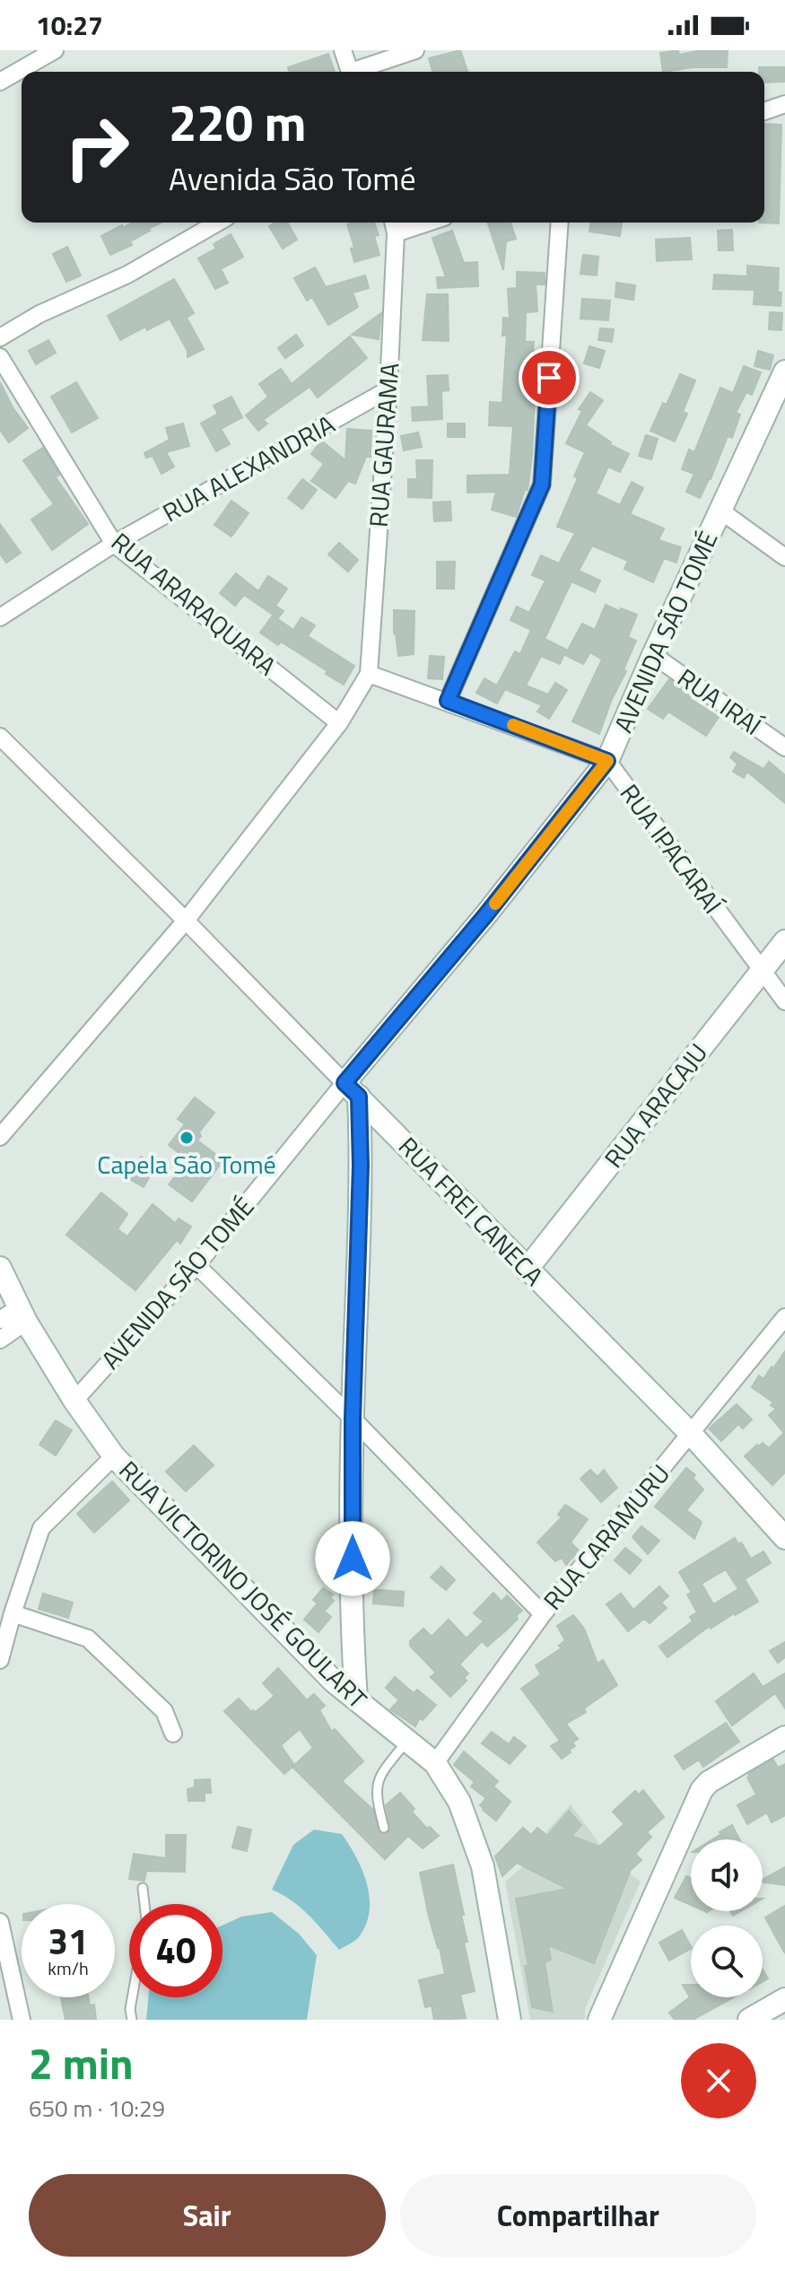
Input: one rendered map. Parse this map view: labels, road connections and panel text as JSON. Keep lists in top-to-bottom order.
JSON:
{
  "streets": {
    "street": [
      "RUA GAURAMA",
      "RUA ALEXANDRIA",
      "RUA ARARAQUARA",
      "AVENIDA SÃO TOMÉ",
      "RUA IRAÍ",
      "RUA IPACARAÍ",
      "RUA ARACAJU",
      "RUA FREI CANECA",
      "RUA CARAMURU",
      "RUA VICTORINO JOSÉ GOULART"
    ]
  },
  "crossings": [
    ["RUA GAURAMA", "RUA ALEXANDRIA"],
    ["RUA GAURAMA", "RUA IPACARAÍ"],
    ["RUA ALEXANDRIA", "RUA ARARAQUARA"],
    ["AVENIDA SÃO TOMÉ", "RUA IRAÍ"],
    ["AVENIDA SÃO TOMÉ", "RUA IPACARAÍ"],
    ["AVENIDA SÃO TOMÉ", "RUA FREI CANECA"],
    ["AVENIDA SÃO TOMÉ", "RUA VICTORINO JOSÉ GOULART"],
    ["RUA IPACARAÍ", "RUA ARACAJU"],
    ["RUA ARACAJU", "RUA FREI CANECA"],
    ["RUA FREI CANECA", "RUA CARAMURU"],
    ["RUA CARAMURU", "RUA VICTORINO JOSÉ GOULART"]
  ],
  "places": ["Capela São Tomé"],
  "page": {
    "status": "10:27",
    "turn": ["220 m", "Avenida São Tomé"],
    "speed": "31 km/h",
    "limit": "40",
    "heading": ["2 min", "650 m · 10:29"],
    "buttons": ["Sair", "Compartilhar"]
  }
}
